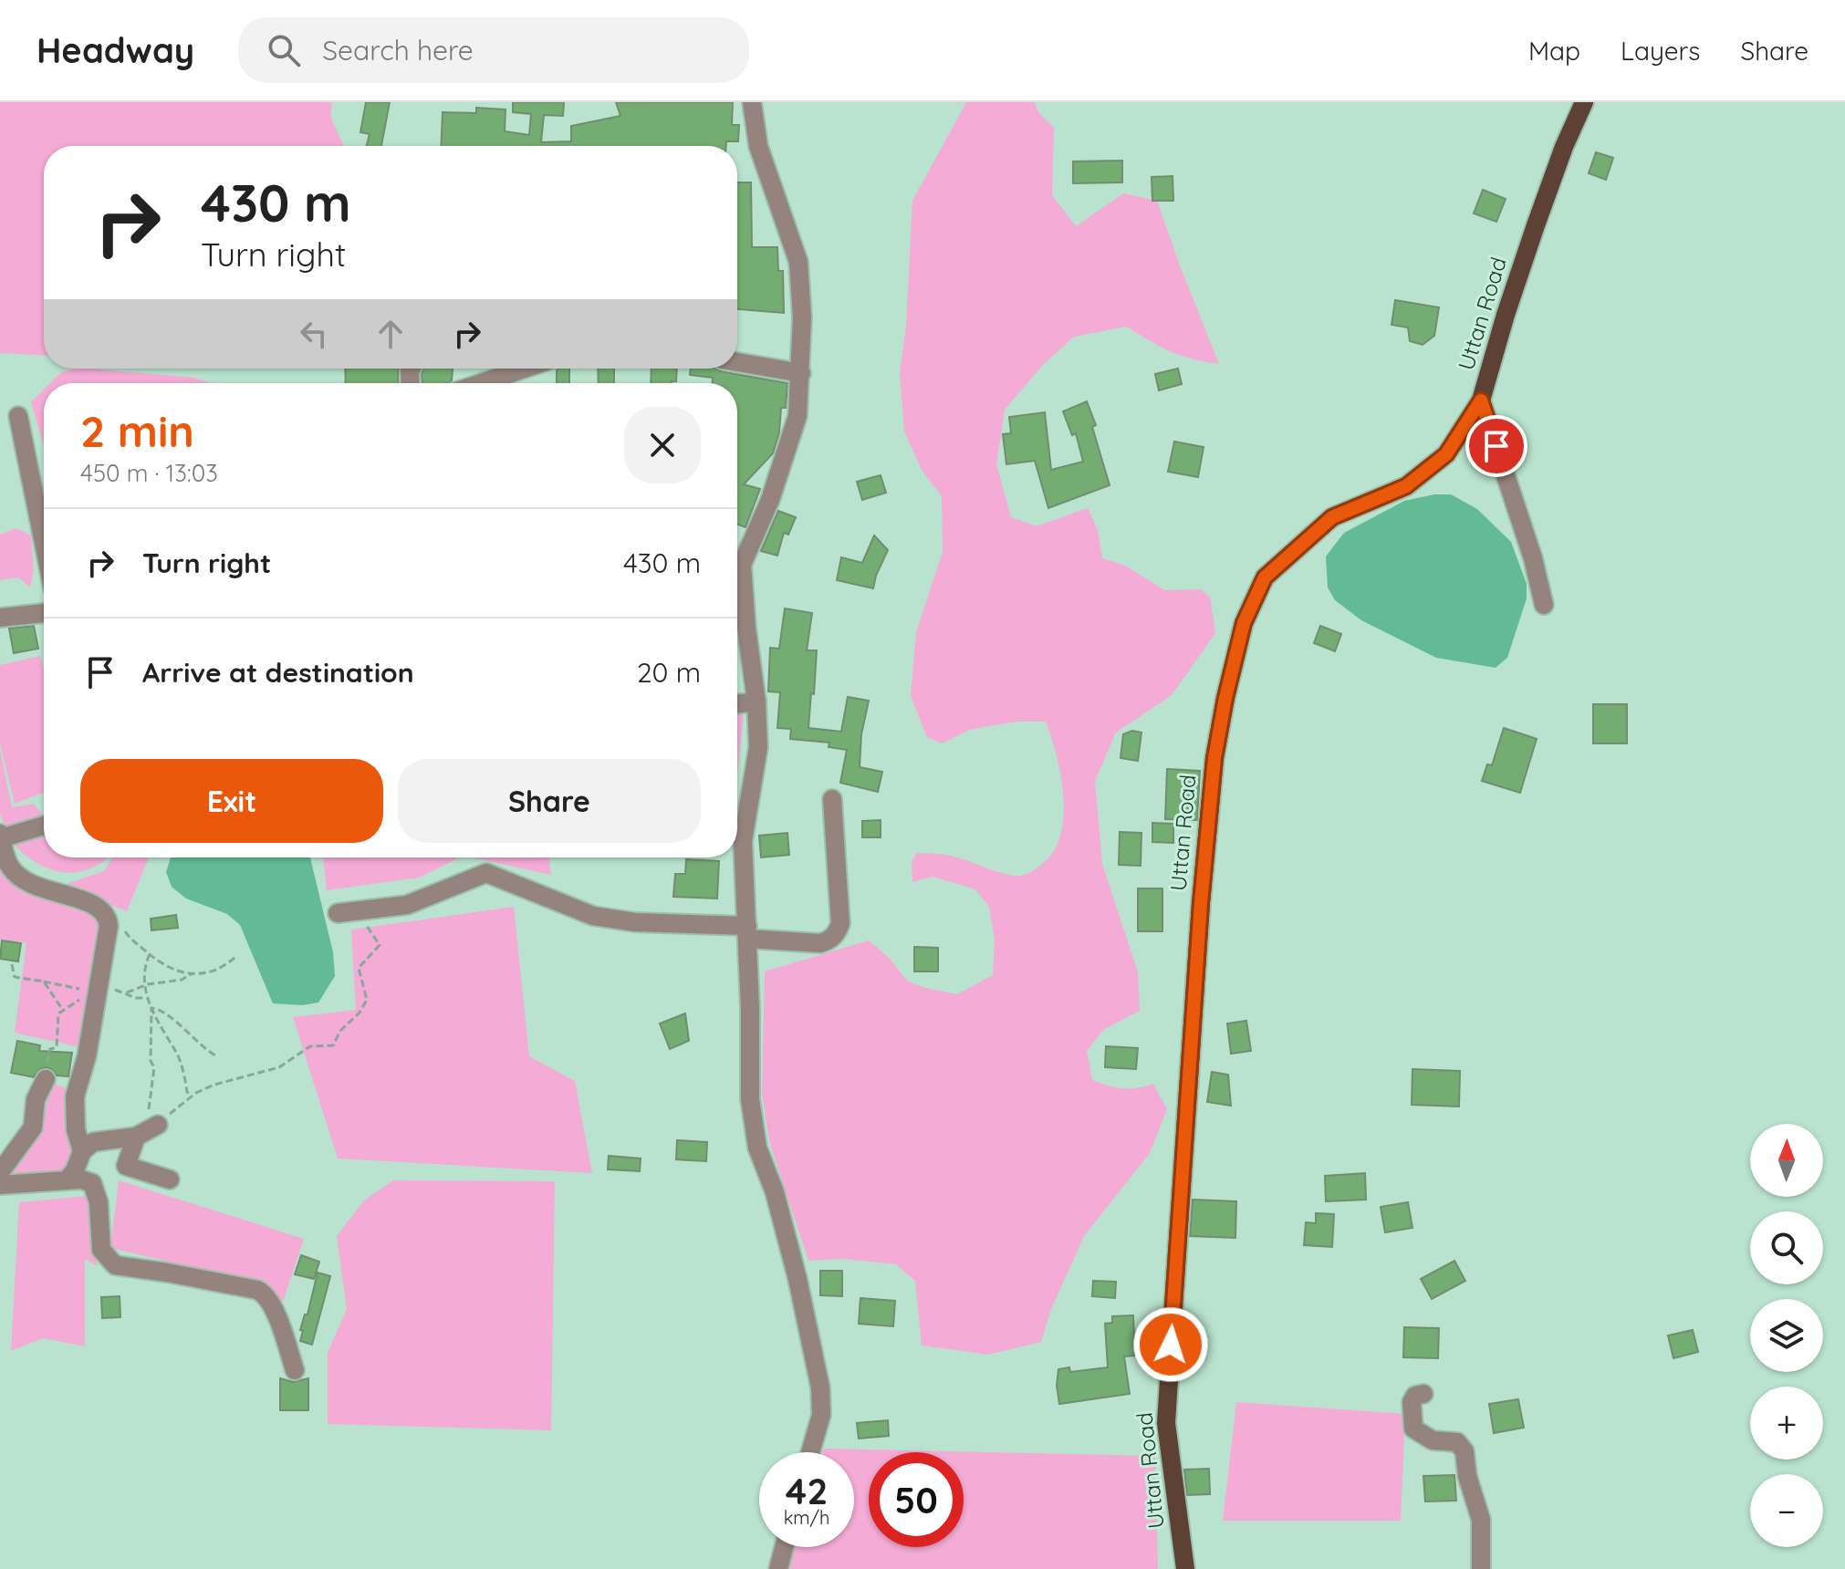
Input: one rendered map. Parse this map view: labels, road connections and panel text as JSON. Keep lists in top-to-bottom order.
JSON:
{
  "streets": {
    "main road": ["Uttan Road"]
  },
  "north": "top",
  "page": {
    "header": "Headway",
    "search": "Search here",
    "nav": ["Map", "Layers", "Share"],
    "turn": ["430 m", "Turn right"],
    "heading": ["2 min", "450 m · 13:03"],
    "list": [
      {
        "name": "Turn right",
        "value": "430 m"
      },
      {
        "name": "Arrive at destination",
        "value": "20 m"
      }
    ],
    "buttons": ["Exit", "Share"],
    "map_buttons": ["+", "−"],
    "speed": "42 km/h",
    "limit": "50"
  }
}
